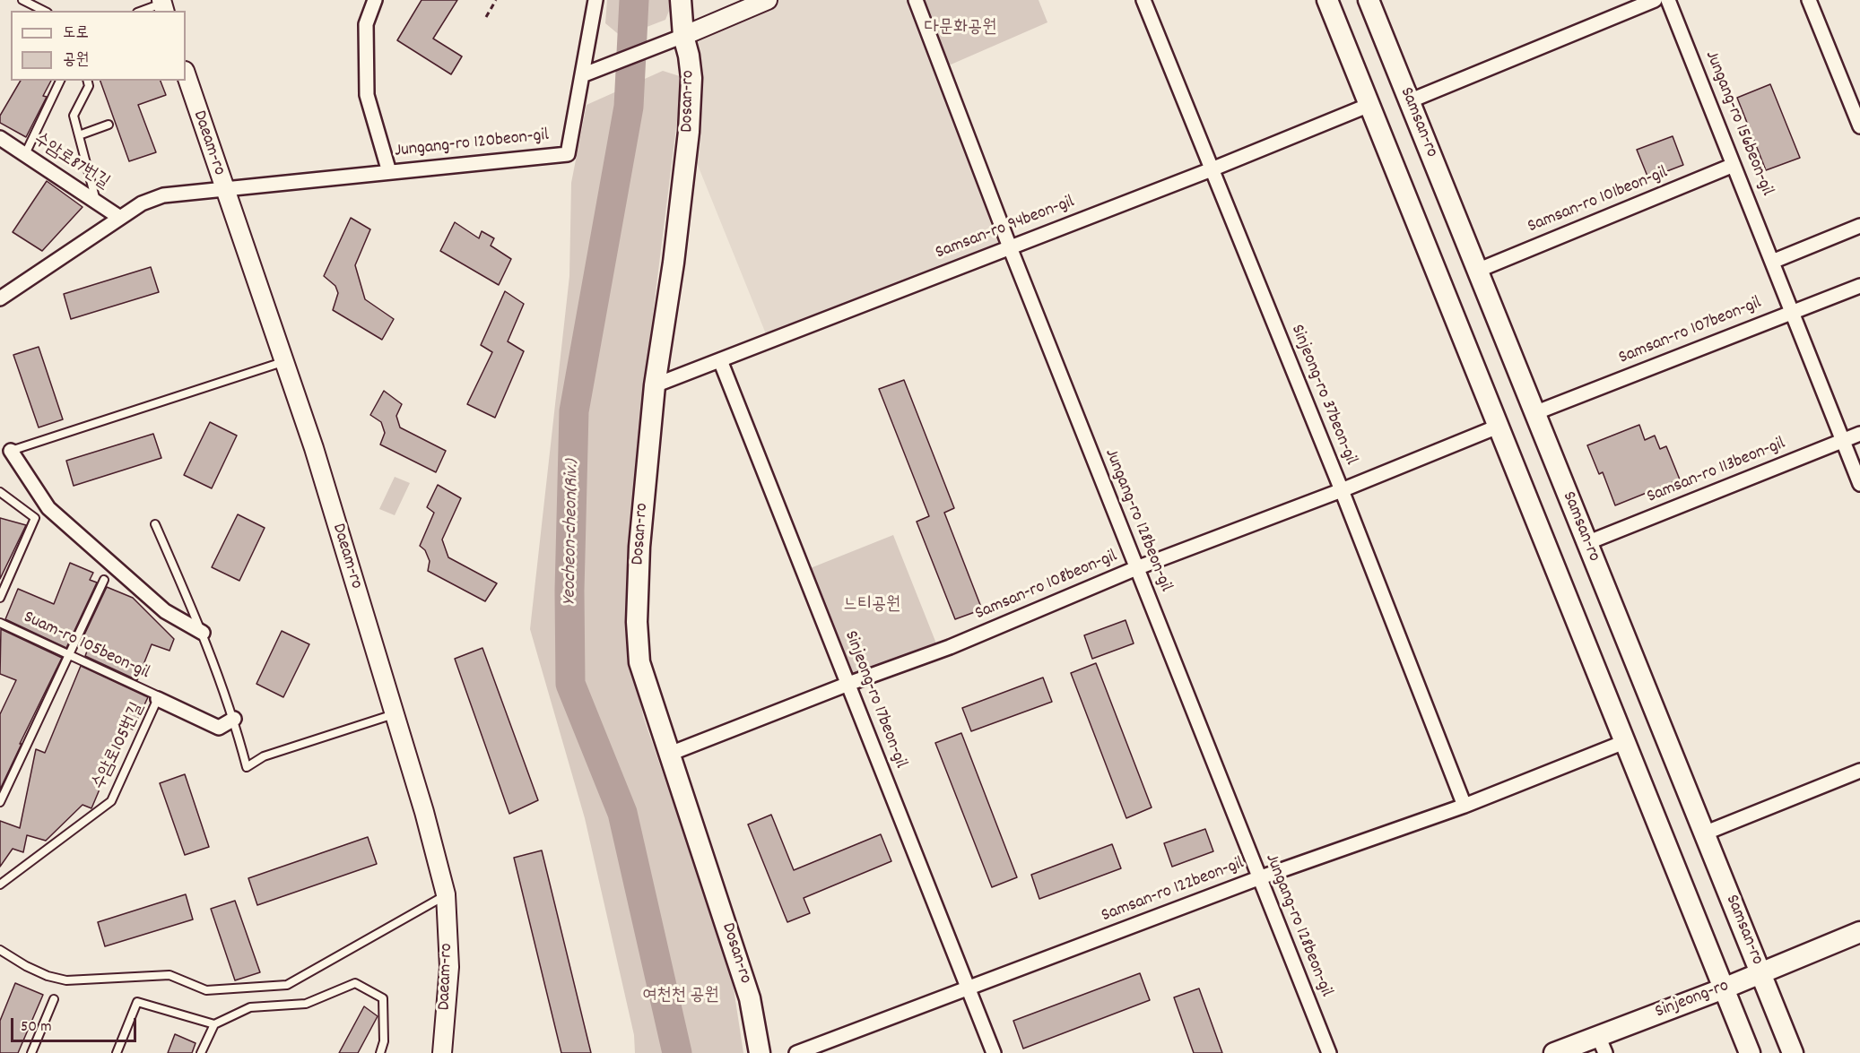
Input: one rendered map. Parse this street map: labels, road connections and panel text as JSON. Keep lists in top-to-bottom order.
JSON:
{
  "streets": {
    "main road": ["Dosan-ro", "Samsan-ro", "Sinjeong-ro"],
    "street": [
      "Jungang-ro 156beon-gil",
      "Daeam-ro",
      "Jungang-ro 120beon-gil",
      "수암로87번길",
      "Samsan-ro 101beon-gil",
      "Samsan-ro 94beon-gil",
      "Samsan-ro 107beon-gil",
      "Sinjeong-ro 37beon-gil",
      "Samsan-ro 113beon-gil",
      "Jungang-ro 128beon-gil",
      "Samsan-ro 108beon-gil",
      "Sinjeong-ro 17beon-gil",
      "Samsan-ro 122beon-gil"
    ],
    "lane": ["Suam-ro 105beon-gil", "수암로105번길"]
  },
  "crossings": [
    ["Dosan-ro", "Samsan-ro 94beon-gil"],
    ["Dosan-ro", "Samsan-ro 108beon-gil"],
    ["Samsan-ro", "Samsan-ro 101beon-gil"],
    ["Samsan-ro", "Samsan-ro 107beon-gil"],
    ["Samsan-ro", "Samsan-ro 113beon-gil"],
    ["Samsan-ro", "Sinjeong-ro"],
    ["Jungang-ro 156beon-gil", "Samsan-ro 101beon-gil"],
    ["Jungang-ro 156beon-gil", "Samsan-ro 107beon-gil"],
    ["Jungang-ro 156beon-gil", "Samsan-ro 113beon-gil"],
    ["Daeam-ro", "Jungang-ro 120beon-gil"],
    ["Jungang-ro 120beon-gil", "수암로87번길"],
    ["Samsan-ro 94beon-gil", "Sinjeong-ro 37beon-gil"],
    ["Samsan-ro 94beon-gil", "Jungang-ro 128beon-gil"],
    ["Samsan-ro 94beon-gil", "Sinjeong-ro 17beon-gil"],
    ["Sinjeong-ro 37beon-gil", "Samsan-ro 108beon-gil"],
    ["Sinjeong-ro 37beon-gil", "Samsan-ro 122beon-gil"],
    ["Jungang-ro 128beon-gil", "Samsan-ro 108beon-gil"],
    ["Jungang-ro 128beon-gil", "Samsan-ro 122beon-gil"],
    ["Samsan-ro 108beon-gil", "Sinjeong-ro 17beon-gil"],
    ["Suam-ro 105beon-gil", "수암로105번길"],
    ["Sinjeong-ro 17beon-gil", "Samsan-ro 122beon-gil"]
  ],
  "water": ["Yeocheon-cheon(Riv.)"],
  "parks": ["다문화공원", "느티공원", "여천천 공원"],
  "legend": ["도로", "공원"],
  "scale_bar": "50 m"
}
